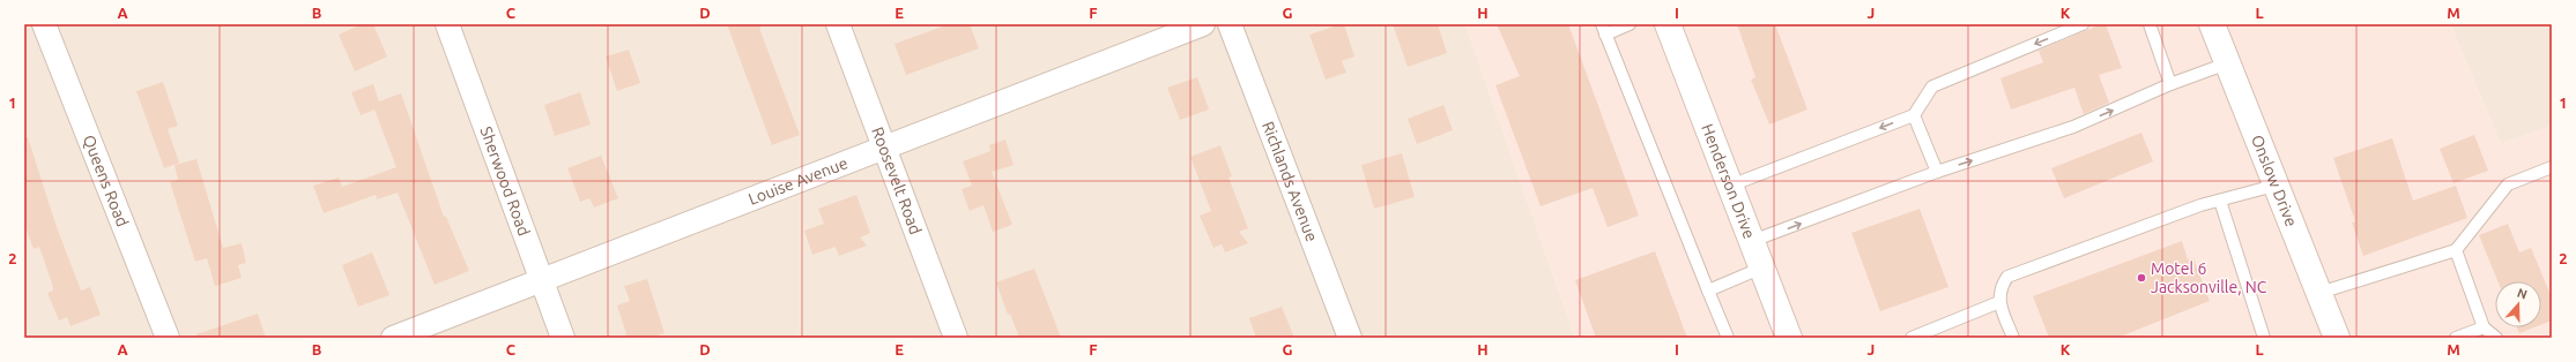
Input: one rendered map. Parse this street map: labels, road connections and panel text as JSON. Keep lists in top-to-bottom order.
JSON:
{
  "streets": {
    "main road": ["Henderson Drive", "Onslow Drive"],
    "street": [
      "Queens Road",
      "Sherwood Road",
      "Louise Avenue",
      "Roosevelt Road",
      "Richlands Avenue"
    ]
  },
  "crossings": [
    ["Sherwood Road", "Louise Avenue"],
    ["Louise Avenue", "Roosevelt Road"]
  ],
  "places": ["Motel 6 Jacksonville, NC"],
  "north": "top",
  "grid": {
    "columns": [
      "A",
      "B",
      "C",
      "D",
      "E",
      "F",
      "G",
      "H",
      "I",
      "J",
      "K",
      "L",
      "M"
    ],
    "rows": ["1", "2"]
  }
}
